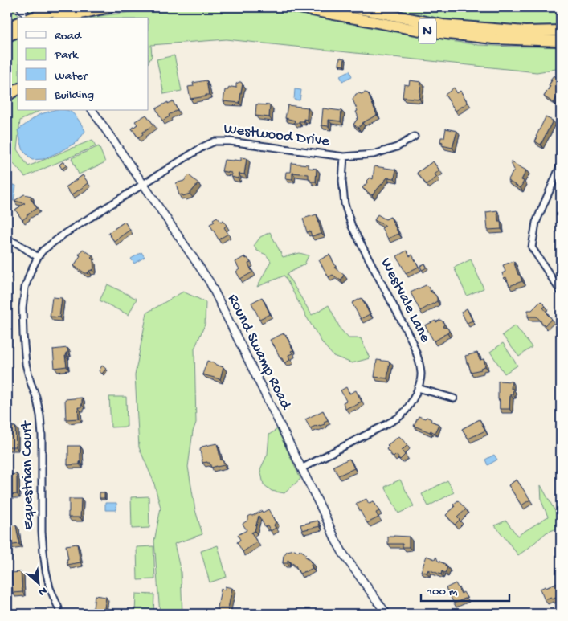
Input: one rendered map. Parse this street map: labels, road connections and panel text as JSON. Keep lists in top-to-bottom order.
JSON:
{
  "streets": {
    "highway": ["N"],
    "street": [
      "Westwood Drive",
      "Westvale Lane",
      "Round Swamp Road",
      "Equestrian Court"
    ]
  },
  "crossings": [
    ["Westwood Drive", "Westvale Lane"],
    ["Westwood Drive", "Round Swamp Road"],
    ["Westwood Drive", "Equestrian Court"],
    ["Westvale Lane", "Round Swamp Road"],
    ["Round Swamp Road", "Equestrian Court"]
  ],
  "legend": [
    "Road",
    "Park",
    "Water",
    "Building"
  ],
  "scale_bar": "100 m",
  "north": "bottom right"
}
